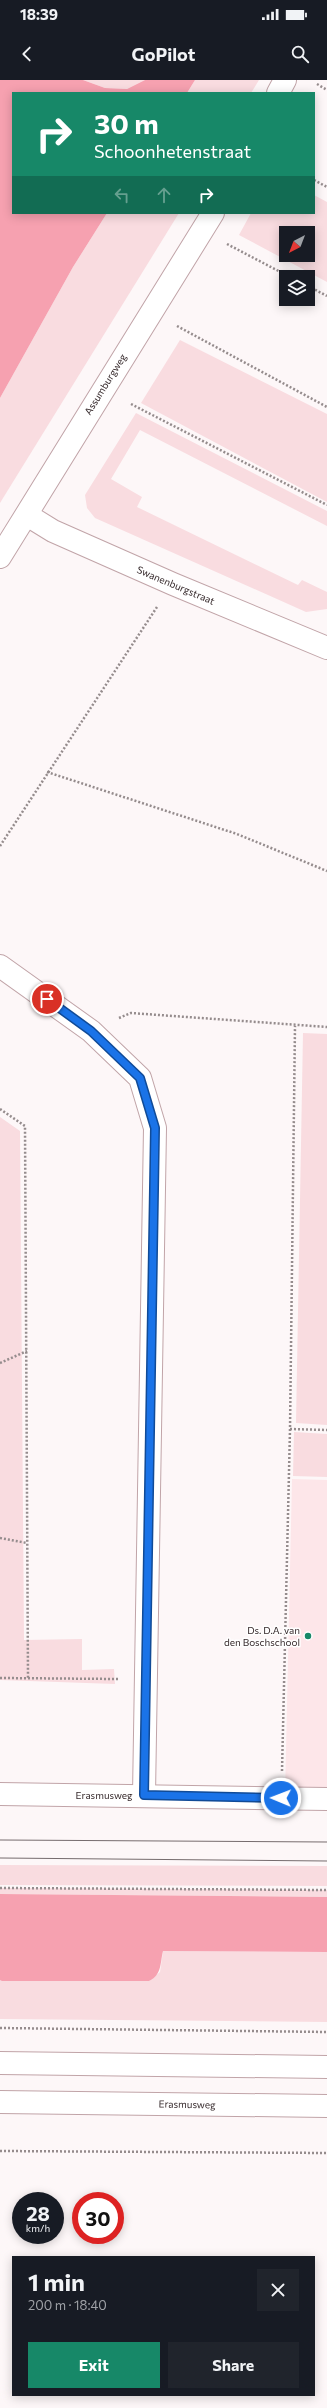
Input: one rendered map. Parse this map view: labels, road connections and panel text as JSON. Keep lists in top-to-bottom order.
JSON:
{
  "streets": {
    "street": ["Assumburgweg", "Swanenburgstraat", "Erasmusweg"]
  },
  "crossings": [
    ["Assumburgweg", "Swanenburgstraat"]
  ],
  "places": ["Ds. D.A. van den Boschschool"],
  "north": "bottom left",
  "page": {
    "status": "18:39",
    "header": "GoPilot",
    "turn": ["30 m", "Schoonhetenstraat"],
    "speed": "28 km/h",
    "limit": "30",
    "heading": ["1 min", "200 m · 18:40"],
    "buttons": ["Exit", "Share"]
  }
}
